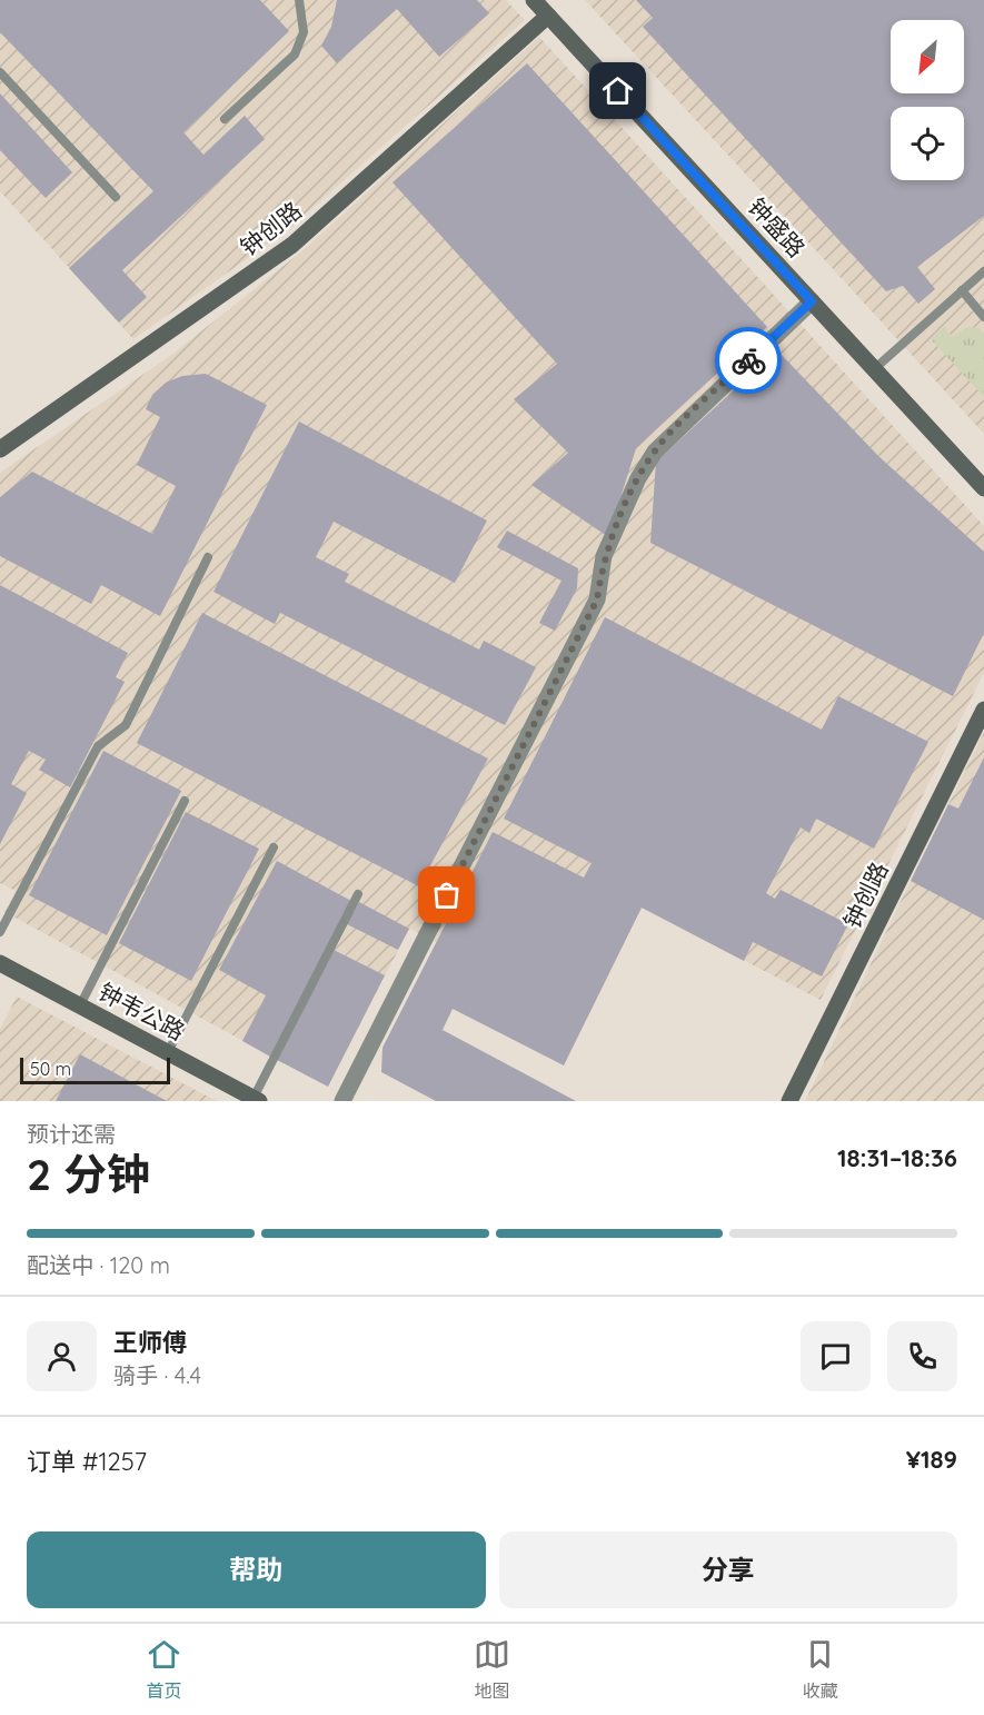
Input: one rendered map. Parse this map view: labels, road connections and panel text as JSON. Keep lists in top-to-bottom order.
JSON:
{
  "streets": {
    "street": ["钟盛路", "钟创路", "钟韦公路"]
  },
  "crossings": [
    ["钟盛路", "钟创路"]
  ],
  "scale_bar": "50 m",
  "north": "bottom left",
  "page": {
    "scale": "50 m",
    "heading": ["2 分钟", "预计还需", "18:31–18:36"],
    "panel": [
      "王师傅",
      "骑手 · 4.4",
      "订单 #1257",
      "¥189"
    ],
    "bar": "配送中 · 120 m",
    "buttons": ["帮助", "分享"],
    "tabs": ["首页", "地图", "收藏"]
  }
}
